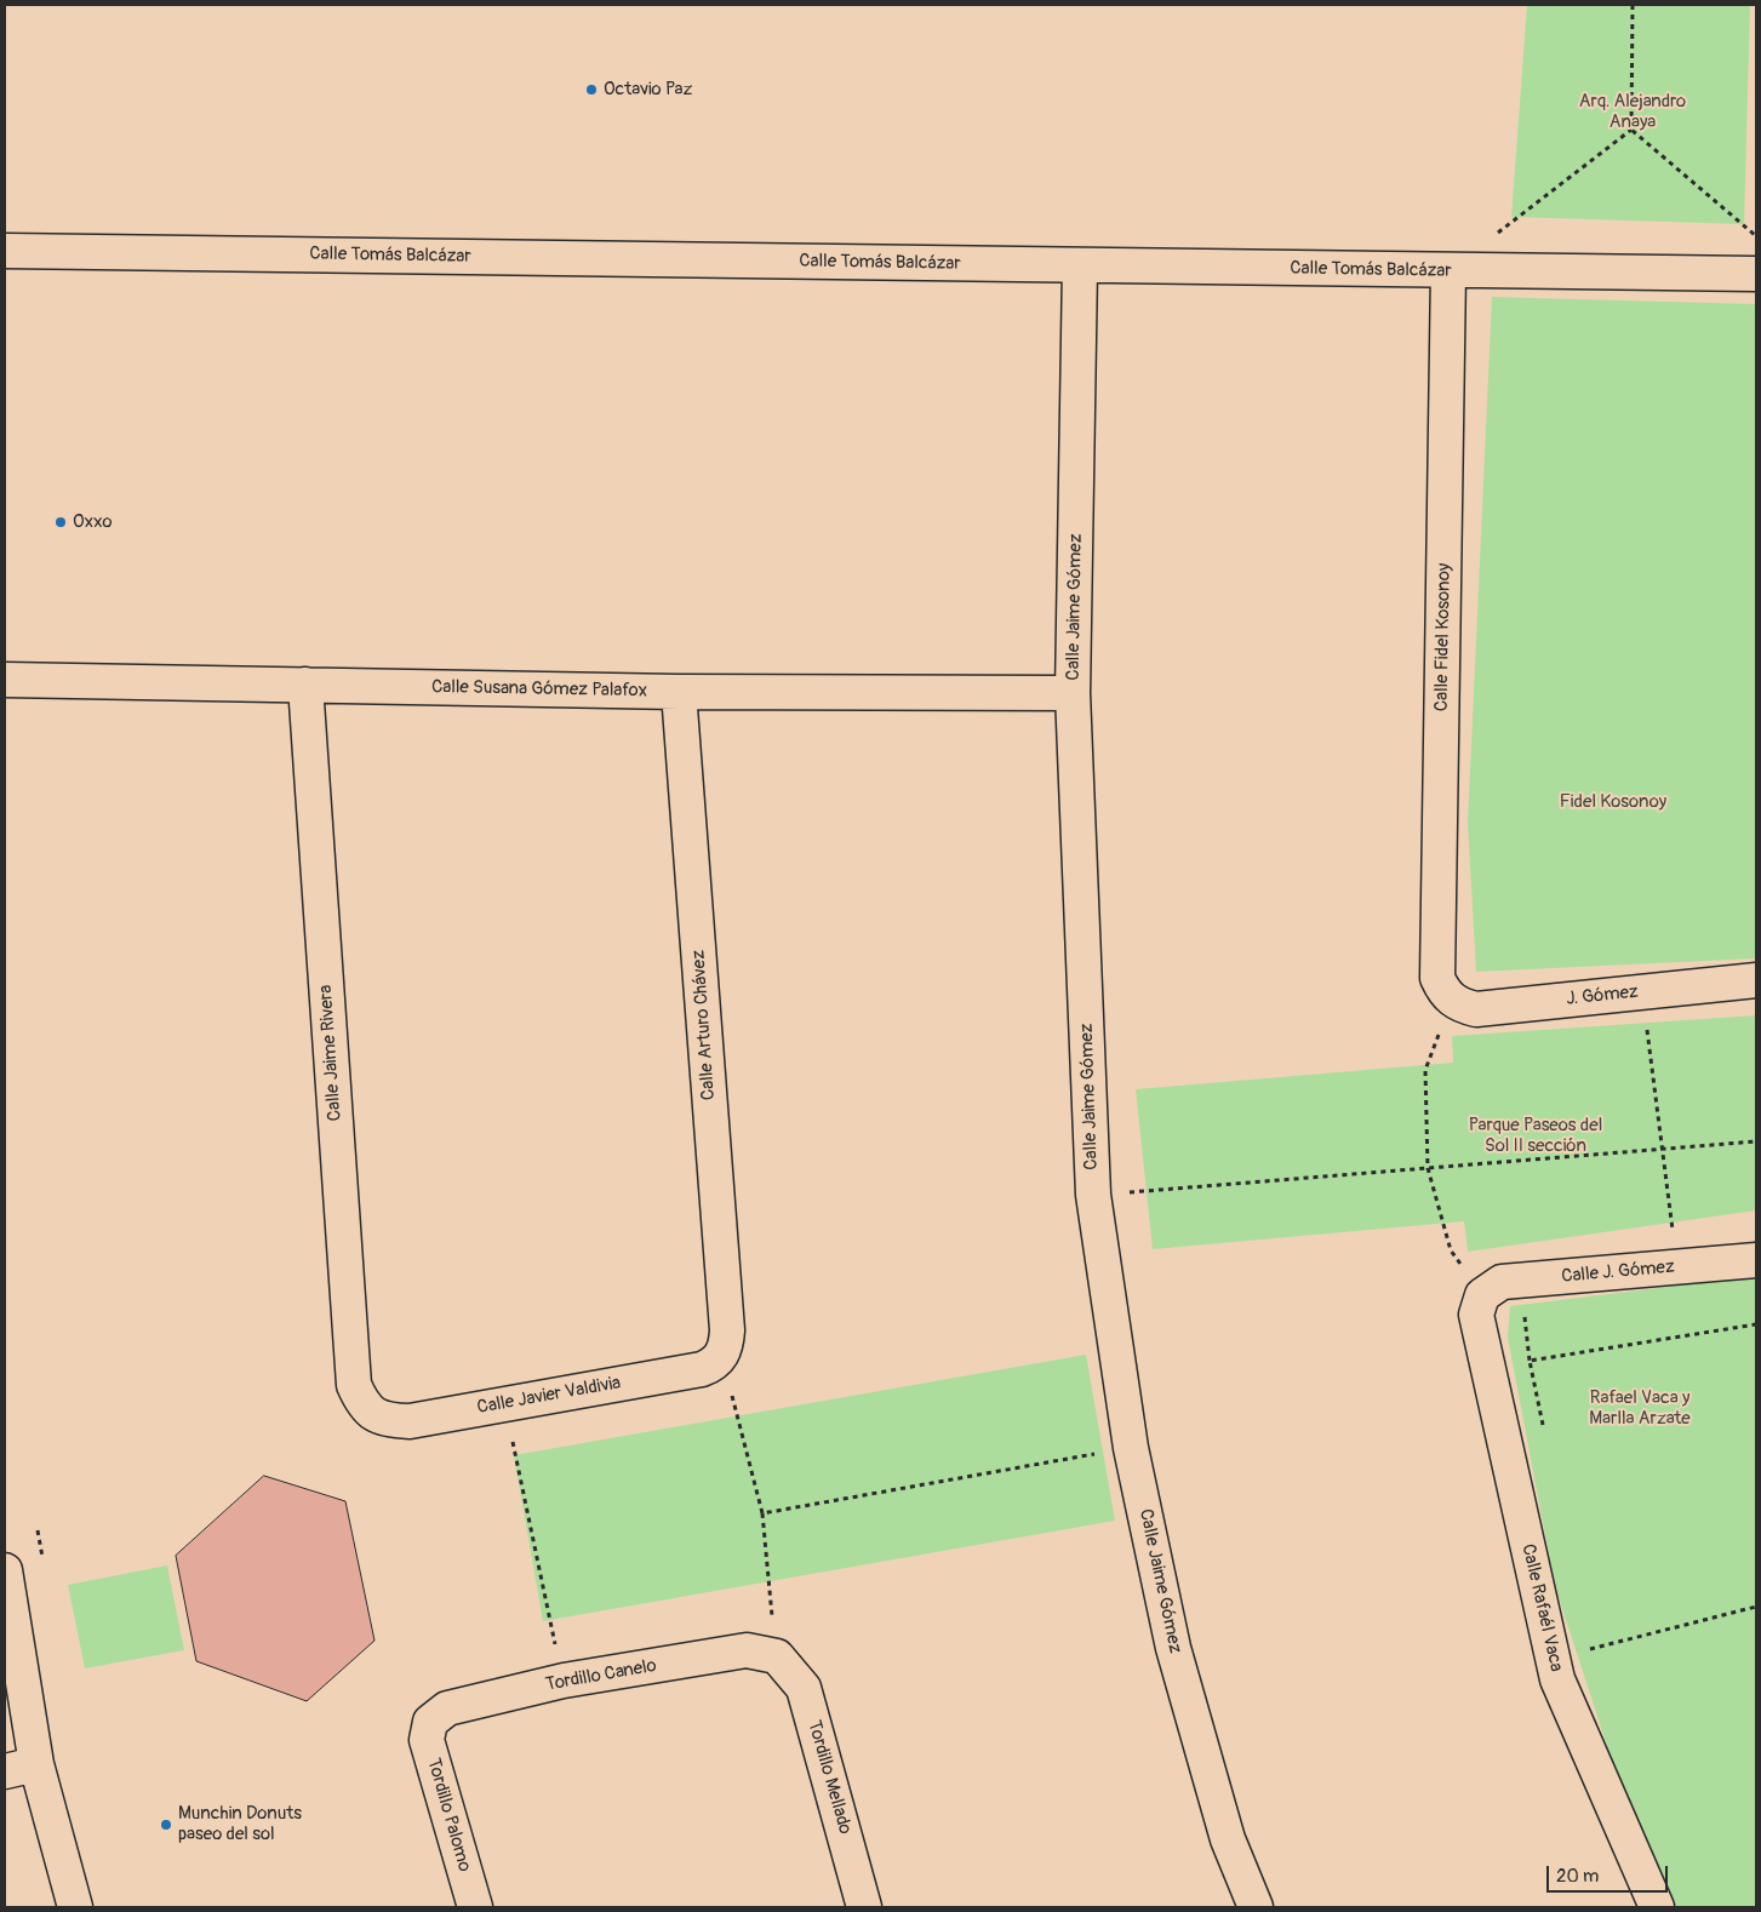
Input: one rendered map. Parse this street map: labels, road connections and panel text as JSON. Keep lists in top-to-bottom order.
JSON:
{
  "streets": {
    "street": [
      "Calle Tomás Balcázar",
      "Calle Jaime Gómez",
      "Calle Fidel Kosonoy",
      "Calle Susana Gómez Palafox",
      "J. Gómez",
      "Calle Arturo Chávez",
      "Calle Jaime Rivera",
      "Calle J. Gómez",
      "Calle Javier Valdivia",
      "Calle Rafaél Vaca",
      "Tordillo Canelo",
      "Tordillo Mellado",
      "Tordillo Palomo"
    ]
  },
  "crossings": [
    ["Calle Tomás Balcázar", "Calle Jaime Gómez"],
    ["Calle Tomás Balcázar", "Calle Fidel Kosonoy"],
    ["Calle Jaime Gómez", "Calle Susana Gómez Palafox"],
    ["Calle Fidel Kosonoy", "J. Gómez"],
    ["Calle Susana Gómez Palafox", "Calle Arturo Chávez"],
    ["Calle Susana Gómez Palafox", "Calle Jaime Rivera"],
    ["Calle Arturo Chávez", "Calle Javier Valdivia"],
    ["Calle Jaime Rivera", "Calle Javier Valdivia"],
    ["Calle J. Gómez", "Calle Rafaél Vaca"],
    ["Tordillo Canelo", "Tordillo Mellado"],
    ["Tordillo Canelo", "Tordillo Palomo"]
  ],
  "parks": [
    "Arq. Alejandro Anaya",
    "Fidel Kosonoy",
    "Parque Paseos del Sol II sección",
    "Rafael Vaca y Marlla Arzate"
  ],
  "places": ["Octavio Paz", "Oxxo", "Munchin Donuts paseo del sol"],
  "scale_bar": "20 m"
}
